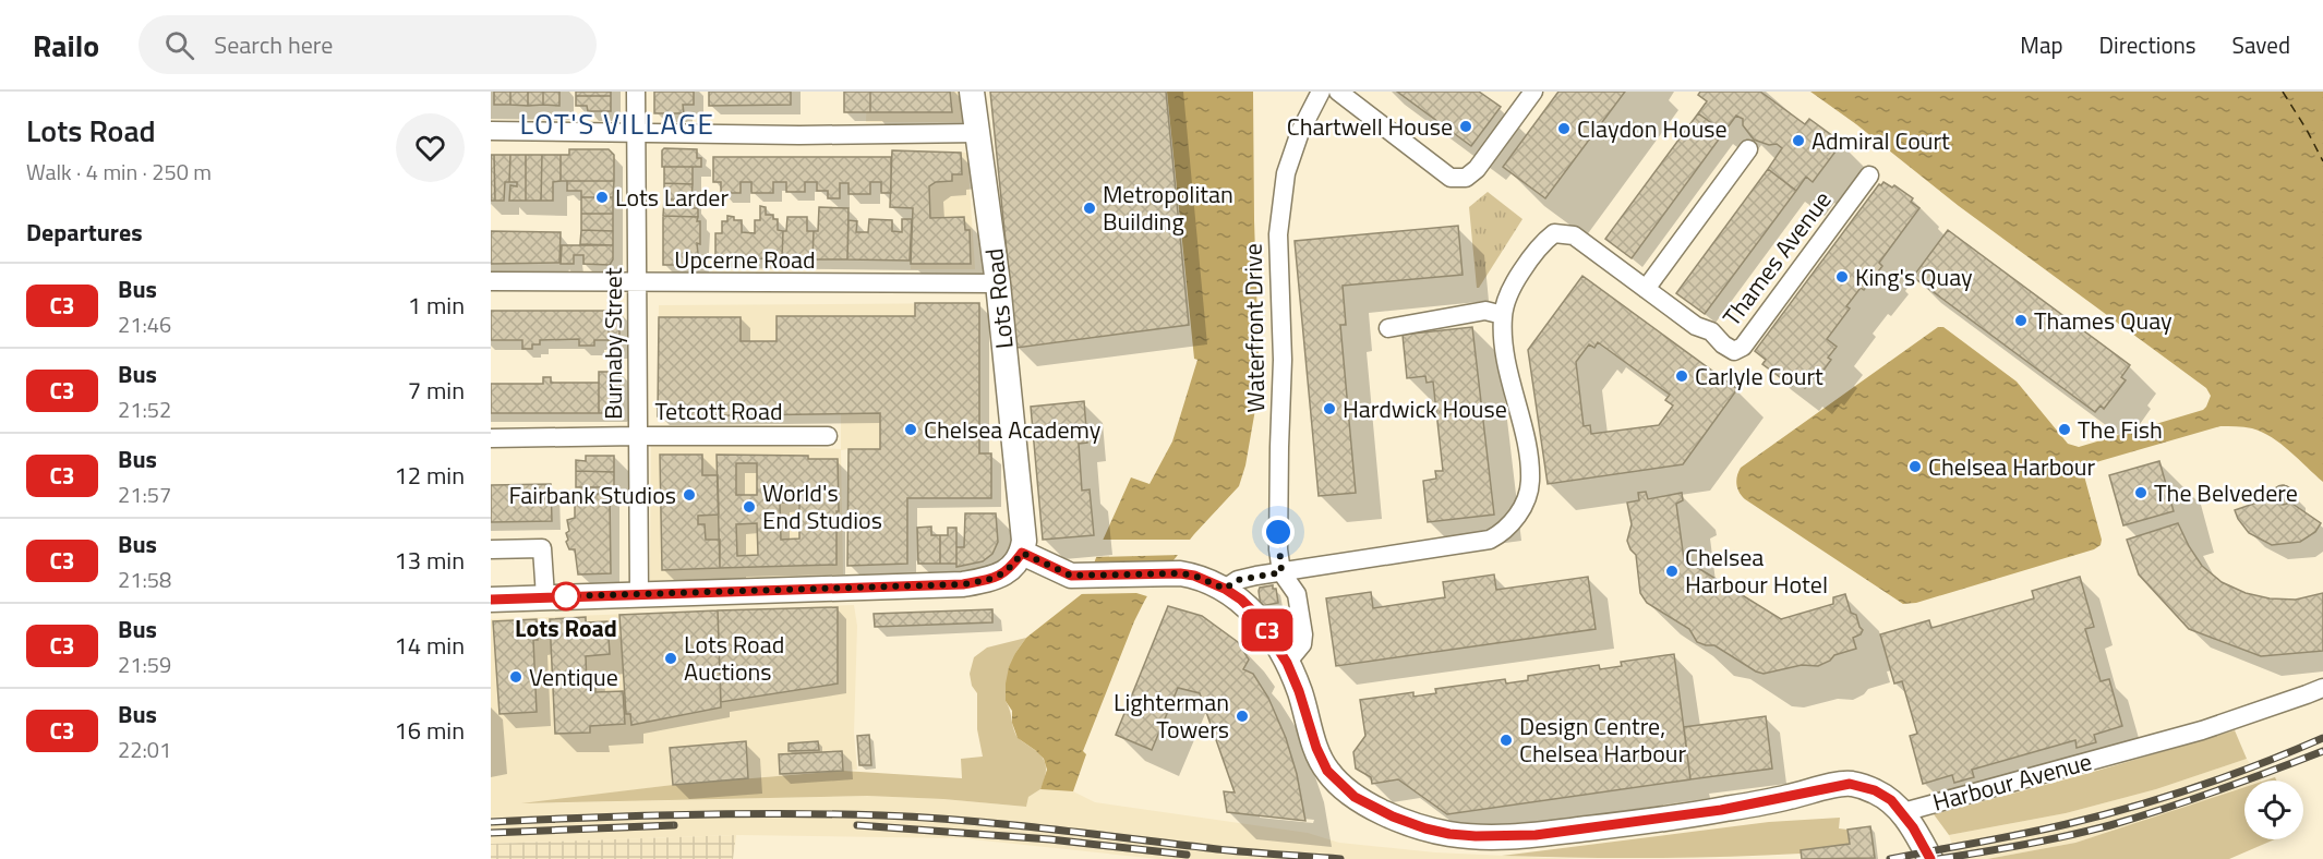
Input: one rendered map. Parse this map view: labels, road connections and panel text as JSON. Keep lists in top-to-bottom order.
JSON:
{
  "streets": {
    "street": [
      "Thames Avenue",
      "Upcerne Road",
      "Lots Road",
      "Waterfront Drive",
      "Burnaby Street",
      "Tetcott Road",
      "Harbour Avenue"
    ]
  },
  "crossings": [
    ["Upcerne Road", "Lots Road"],
    ["Upcerne Road", "Burnaby Street"],
    ["Lots Road", "Harbour Avenue"],
    ["Burnaby Street", "Tetcott Road"]
  ],
  "districts": ["LOT'S VILLAGE"],
  "places": [
    "Chartwell House",
    "Claydon House",
    "Admiral Court",
    "Lots Larder",
    "Metropolitan Building",
    "King's Quay",
    "Thames Quay",
    "Carlyle Court",
    "Hardwick House",
    "Chelsea Academy",
    "The Fish",
    "Chelsea Harbour",
    "The Belvedere",
    "Fairbank Studios",
    "World's End Studios",
    "Chelsea Harbour Hotel",
    "Lots Road",
    "Lots Road Auctions",
    "Ventique",
    "Lighterman Towers",
    "Design Centre, Chelsea Harbour"
  ],
  "lines": ["bus line C3"],
  "page": {
    "header": "Railo",
    "search": "Search here",
    "nav": ["Map", "Directions", "Saved"],
    "heading": [
      ["Lots Road", "Walk · 4 min · 250 m"],
      "Departures"
    ],
    "on_map": "C3",
    "list": [
      {
        "mark": "C3",
        "name": "Bus",
        "note": "21:46",
        "value": "1 min"
      },
      {
        "mark": "C3",
        "name": "Bus",
        "note": "21:52",
        "value": "7 min"
      },
      {
        "mark": "C3",
        "name": "Bus",
        "note": "21:57",
        "value": "12 min"
      },
      {
        "mark": "C3",
        "name": "Bus",
        "note": "21:58",
        "value": "13 min"
      },
      {
        "mark": "C3",
        "name": "Bus",
        "note": "21:59",
        "value": "14 min"
      },
      {
        "mark": "C3",
        "name": "Bus",
        "note": "22:01",
        "value": "16 min"
      }
    ]
  }
}
